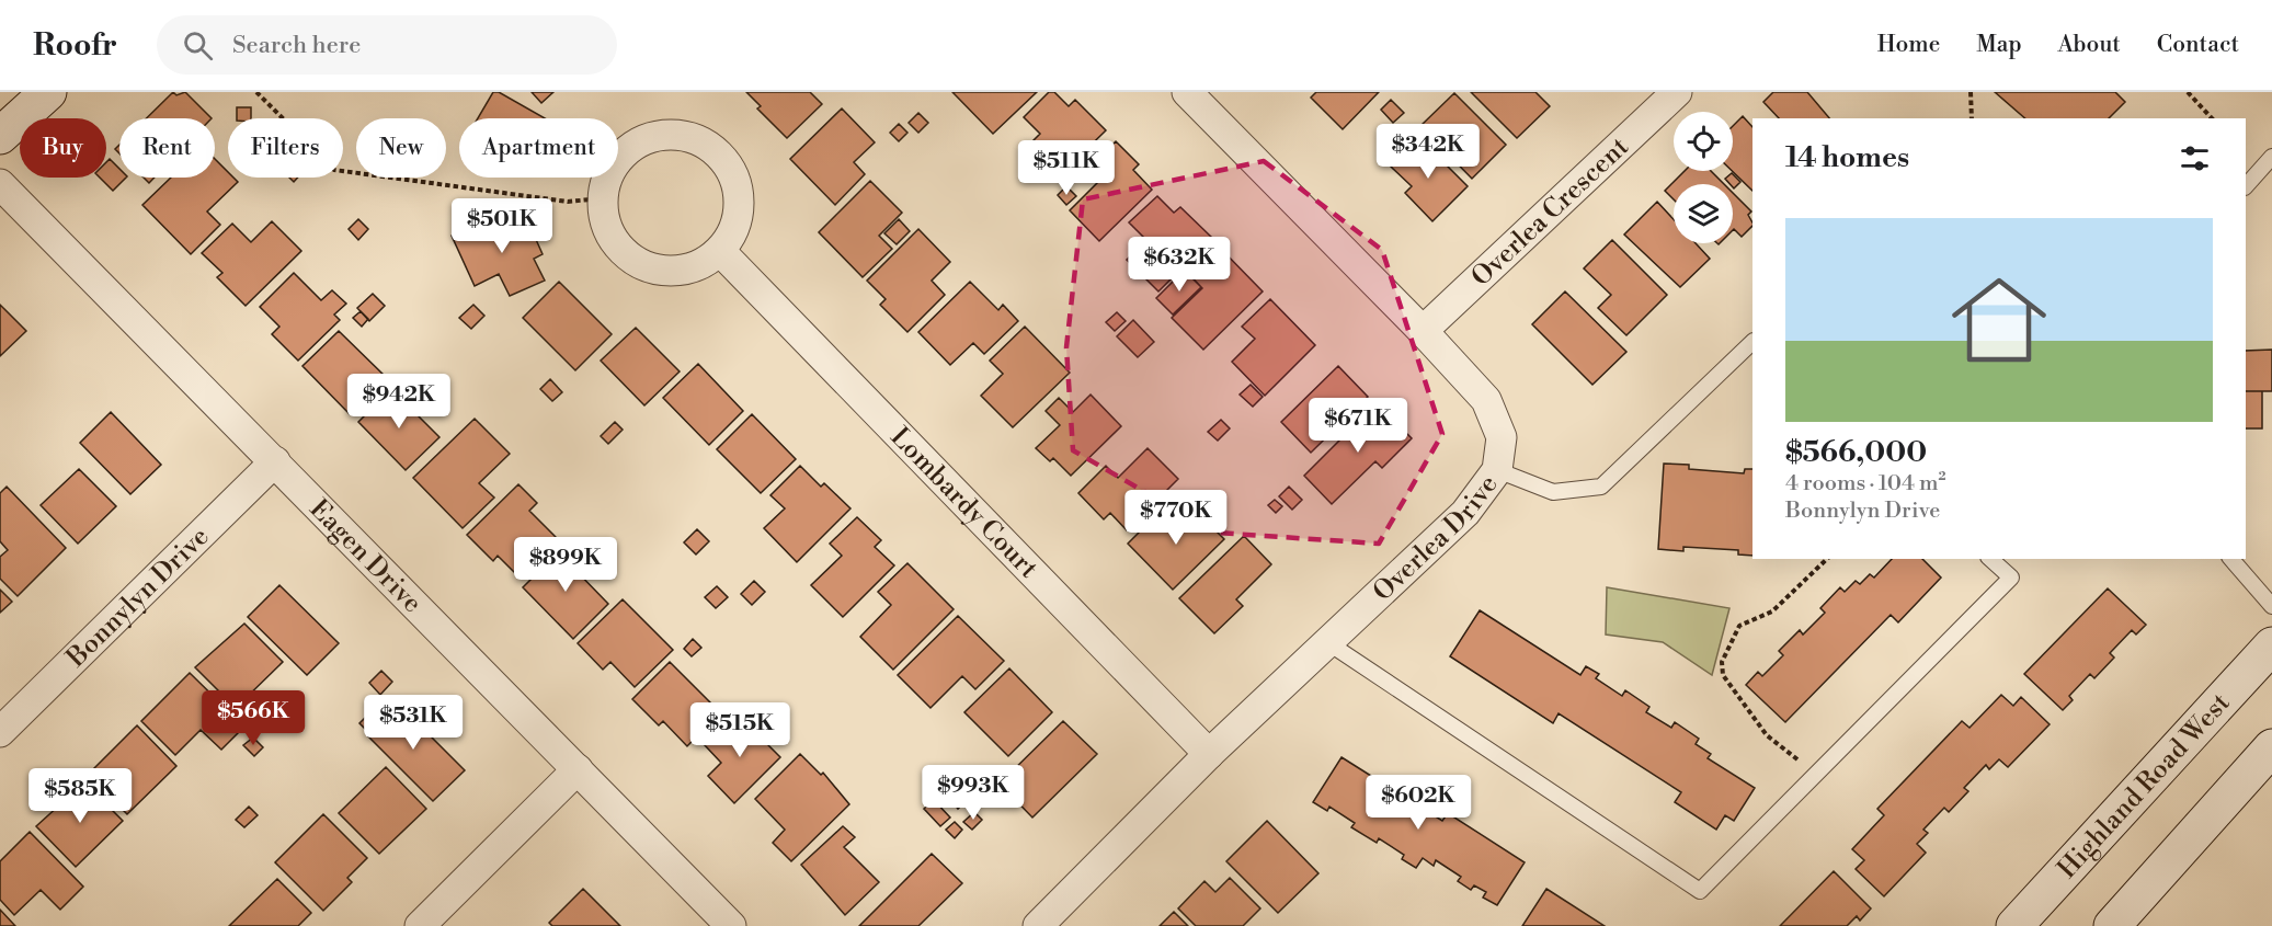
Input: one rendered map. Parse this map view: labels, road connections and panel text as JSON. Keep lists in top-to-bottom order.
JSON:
{
  "streets": {
    "main road": ["Highland Road West"],
    "street": [
      "Overlea Crescent",
      "Lombardy Court",
      "Overlea Drive",
      "Eagen Drive",
      "Bonnylyn Drive"
    ]
  },
  "crossings": [
    ["Overlea Crescent", "Overlea Drive"],
    ["Lombardy Court", "Overlea Drive"],
    ["Eagen Drive", "Bonnylyn Drive"]
  ],
  "page": {
    "header": "Roofr",
    "search": "Search here",
    "nav": [
      "Home",
      "Map",
      "About",
      "Contact"
    ],
    "chip": [
      "Buy",
      "Rent",
      "Filters",
      "New",
      "Apartment"
    ],
    "heading": "14 homes",
    "price": [
      "$342K",
      "$511K",
      "$501K",
      "$632K",
      "$942K",
      "$671K",
      "$770K",
      "$899K",
      "$566K",
      "$531K",
      "$515K",
      "$993K",
      "$585K",
      "$602K"
    ],
    "list": [
      {
        "name": "$566,000",
        "note": "4 rooms · 104 m² · Bonnylyn Drive"
      }
    ]
  }
}
